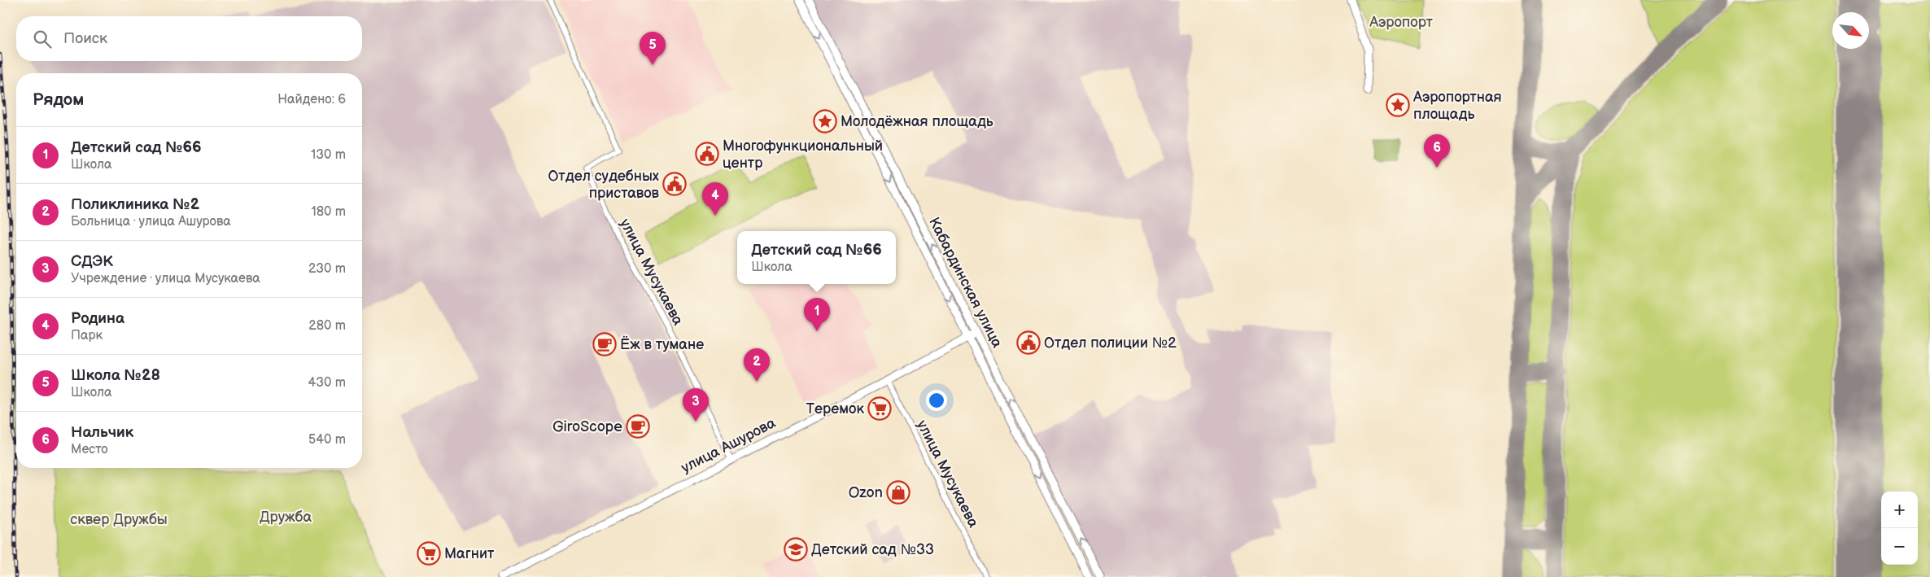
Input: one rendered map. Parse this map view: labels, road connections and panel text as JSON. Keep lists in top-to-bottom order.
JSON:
{
  "streets": {
    "main road": ["Кабардинская улица", "улица Ашурова"],
    "street": ["улица Мусукаева"]
  },
  "crossings": [
    ["улица Мусукаева", "улица Ашурова"],
    ["Кабардинская улица", "улица Ашурова"]
  ],
  "parks": ["Аэропорт", "Дружба", "сквер Дружбы"],
  "places": {
    "place": ["Аэропортная площадь", "Молодёжная площадь"],
    "public building": ["Многофункциональный центр", "Отдел судебных приставов", "Отдел полиции №2"],
    "cafe": ["Ёж в тумане", "GiroScope"],
    "supermarket": ["Теремок", "Магнит"],
    "shop": ["Ozon"],
    "school or university": ["Детский сад №33"]
  },
  "north": "bottom right",
  "page": {
    "search": "Поиск",
    "pins": [
      "5",
      "6",
      "4",
      "1",
      "2",
      "3"
    ],
    "heading": ["Рядом", "Найдено: 6"],
    "list": [
      {
        "mark": "1",
        "name": "Детский сад №66",
        "note": "Школа",
        "value": "130 m"
      },
      {
        "mark": "2",
        "name": "Поликлиника №2",
        "note": "Больница · улица Ашурова",
        "value": "180 m"
      },
      {
        "mark": "3",
        "name": "СДЭК",
        "note": "Учреждение · улица Мусукаева",
        "value": "230 m"
      },
      {
        "mark": "4",
        "name": "Родина",
        "note": "Парк",
        "value": "280 m"
      },
      {
        "mark": "5",
        "name": "Школа №28",
        "note": "Школа",
        "value": "430 m"
      },
      {
        "mark": "6",
        "name": "Нальчик",
        "note": "Место",
        "value": "540 m"
      }
    ],
    "popup": ["Детский сад №66", "Школа"],
    "map_buttons": ["+", "−"]
  }
}
